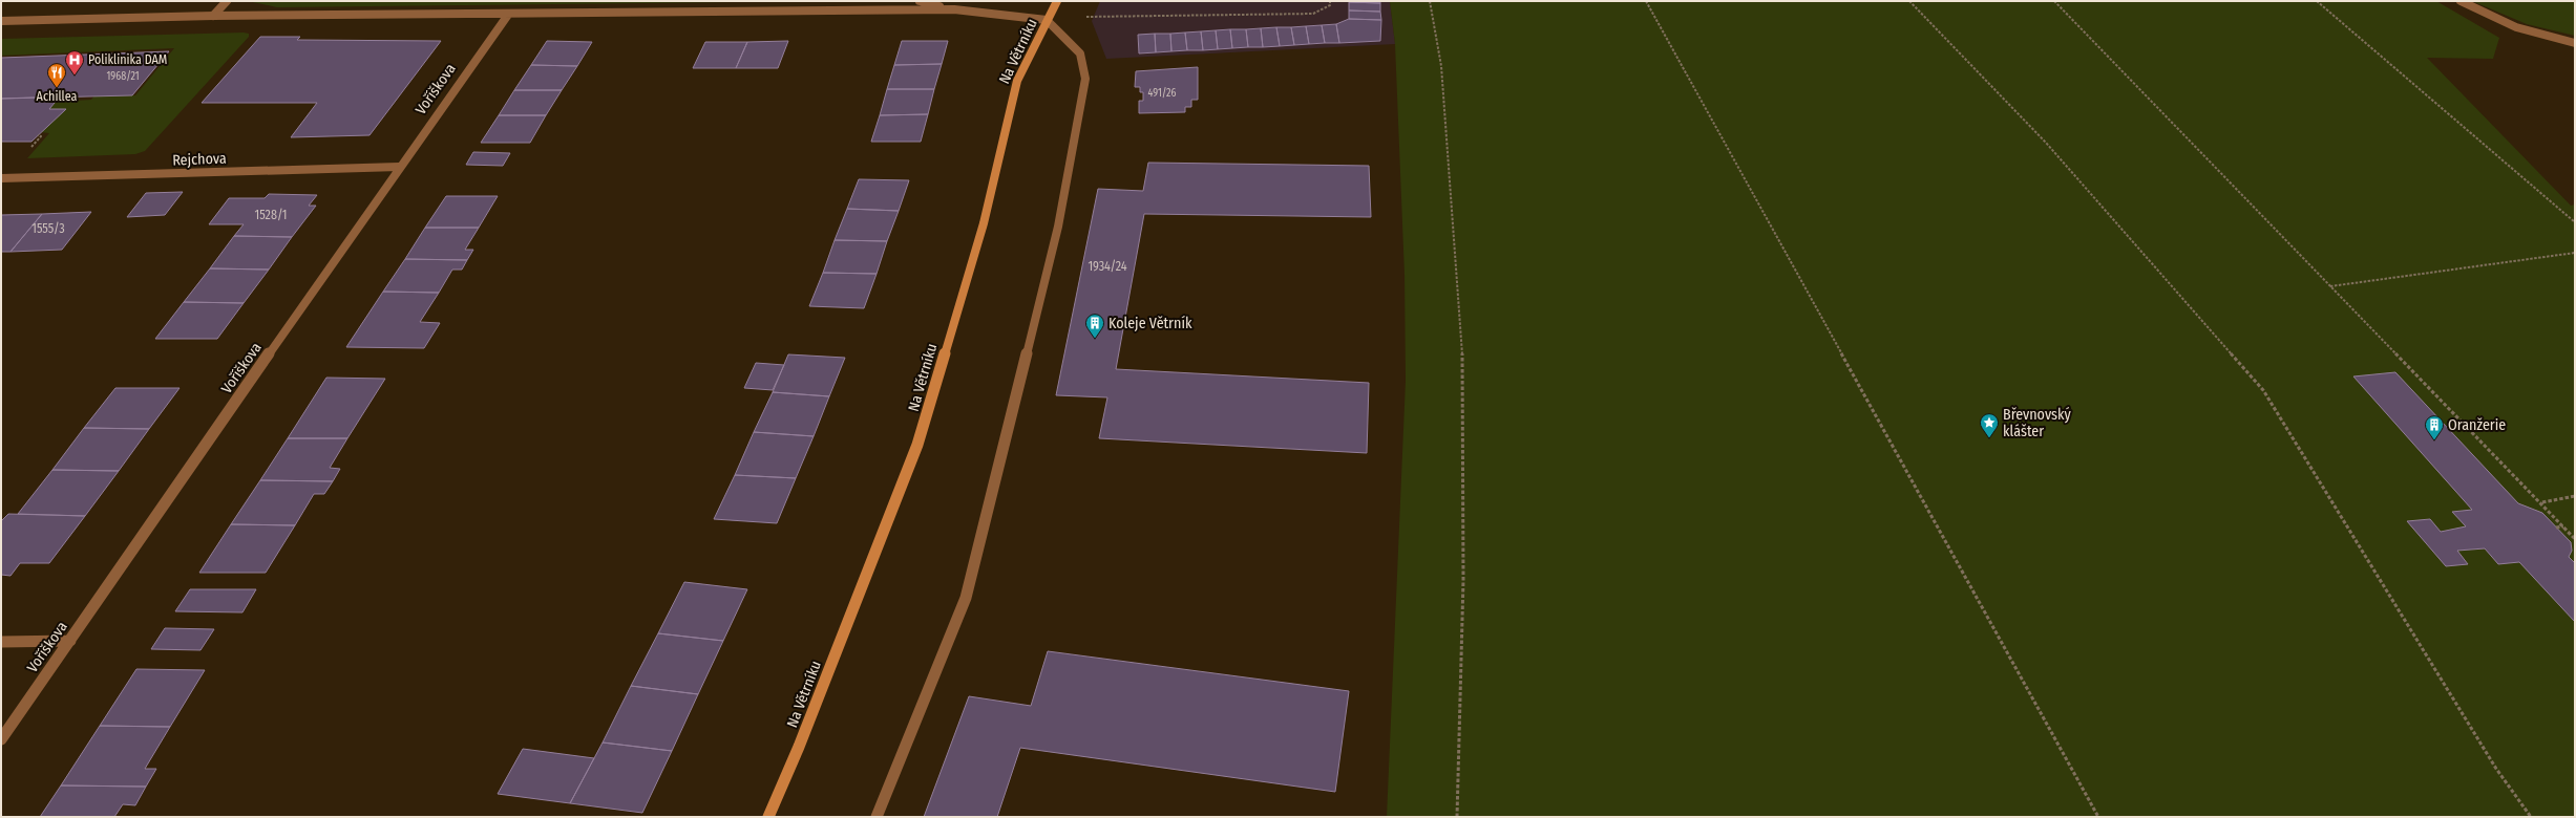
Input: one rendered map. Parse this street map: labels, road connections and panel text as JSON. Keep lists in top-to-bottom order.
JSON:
{
  "streets": {
    "street": ["Na Větrníku", "Voříškova", "Rejchova"]
  },
  "crossings": [
    ["Voříškova", "Rejchova"]
  ],
  "places": {
    "hospital": ["Poliklinika DAM"],
    "restaurant": ["Achillea"],
    "building": ["Koleje Větrník", "Oranžerie"],
    "place": ["Břevnovský klášter"]
  },
  "house_numbers": [
    "1968/21",
    "491/26",
    "1528/1",
    "1555/3",
    "1934/24"
  ]
}
